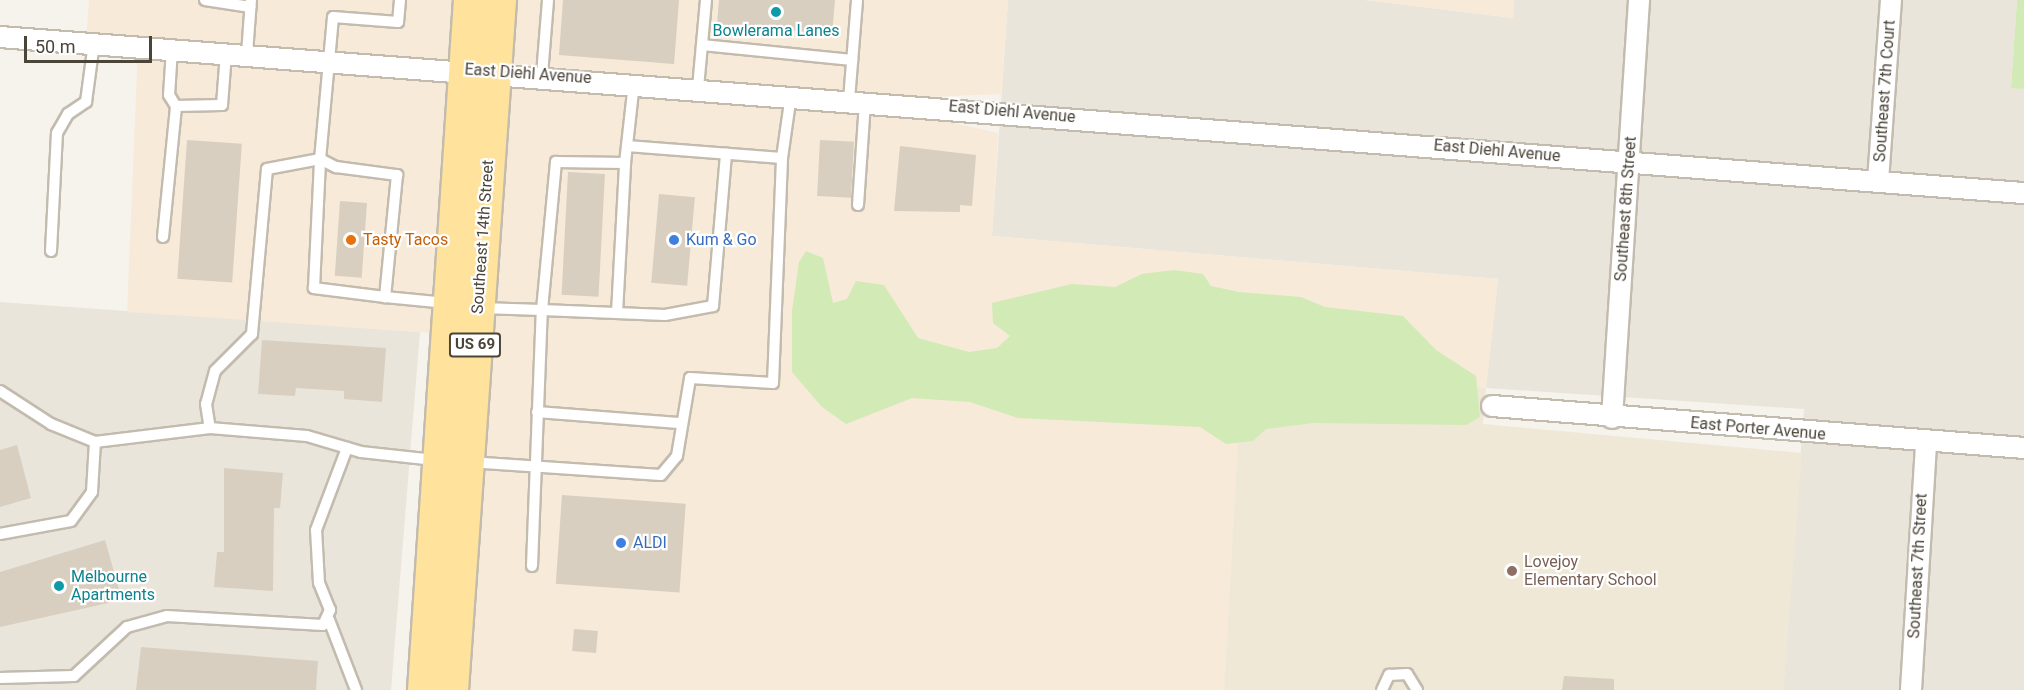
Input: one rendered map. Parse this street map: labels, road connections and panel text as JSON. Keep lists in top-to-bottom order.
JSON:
{
  "streets": {
    "main road": ["Southeast 14th Street", "US 69"],
    "street": [
      "East Diehl Avenue",
      "Southeast 7th Court",
      "Southeast 8th Street",
      "East Porter Avenue",
      "Southeast 7th Street"
    ]
  },
  "crossings": [
    ["East Diehl Avenue", "Southeast 7th Court"],
    ["East Diehl Avenue", "Southeast 8th Street"],
    ["East Diehl Avenue", "Southeast 14th Street"],
    ["Southeast 8th Street", "East Porter Avenue"],
    ["East Porter Avenue", "Southeast 7th Street"]
  ],
  "places": [
    "Bowlerama Lanes",
    "Tasty Tacos",
    "Kum & Go",
    "ALDI",
    "Lovejoy Elementary School",
    "Melbourne Apartments"
  ],
  "scale_bar": "50 m"
}
